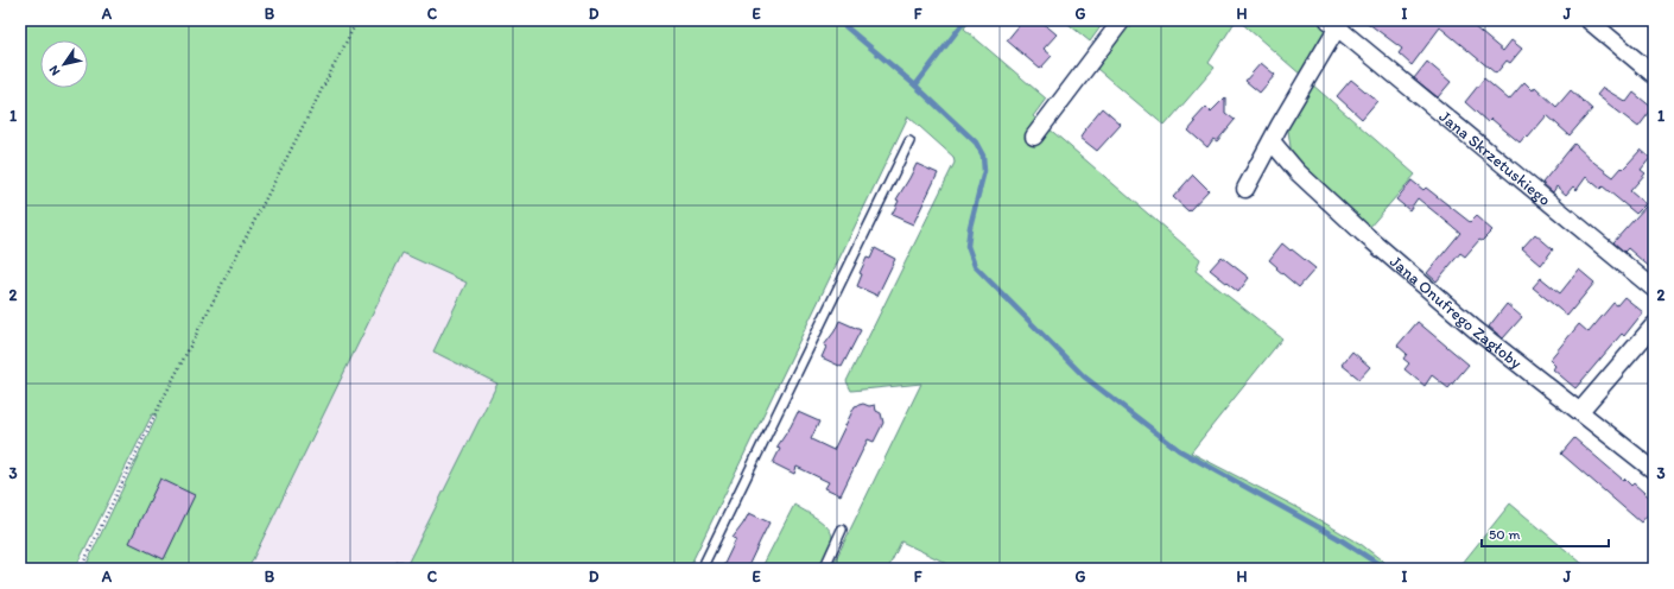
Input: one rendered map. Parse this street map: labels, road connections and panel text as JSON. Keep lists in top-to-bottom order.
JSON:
{
  "streets": {
    "street": ["Jana Skrzetuskiego", "Jana Onufrego Zagłoby"]
  },
  "crossings": [
    ["Jana Skrzetuskiego", "Jana Onufrego Zagłoby"]
  ],
  "scale_bar": "50 m",
  "north": "bottom left",
  "grid": {
    "columns": [
      "A",
      "B",
      "C",
      "D",
      "E",
      "F",
      "G",
      "H",
      "I",
      "J"
    ],
    "rows": ["1", "2", "3"]
  }
}
